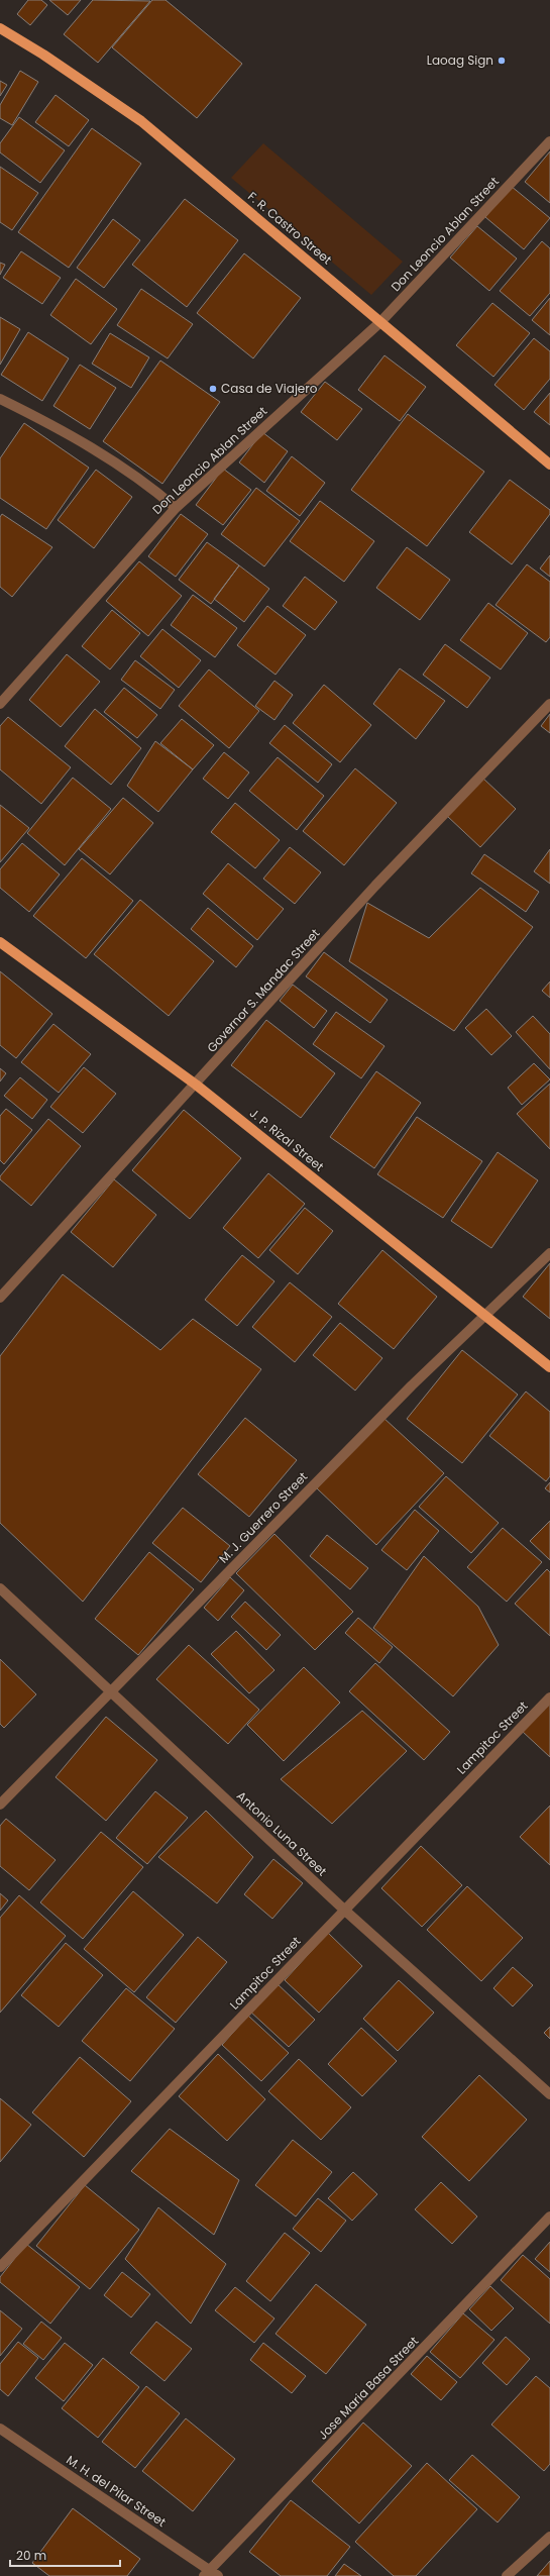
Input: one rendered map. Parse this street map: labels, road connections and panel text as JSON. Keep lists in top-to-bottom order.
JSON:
{
  "streets": {
    "main road": ["F. R. Castro Street", "J. P. Rizal Street"],
    "street": [
      "Don Leoncio Ablan Street",
      "Governor S. Mandac Street",
      "M. J. Guerrero Street",
      "Lampitoc Street",
      "Antonio Luna Street",
      "Jose Maria Basa Street",
      "M. H. del Pilar Street"
    ]
  },
  "crossings": [
    ["F. R. Castro Street", "Don Leoncio Ablan Street"],
    ["Governor S. Mandac Street", "J. P. Rizal Street"],
    ["J. P. Rizal Street", "M. J. Guerrero Street"],
    ["M. J. Guerrero Street", "Antonio Luna Street"],
    ["Lampitoc Street", "Antonio Luna Street"],
    ["Jose Maria Basa Street", "M. H. del Pilar Street"]
  ],
  "places": ["Laoag Sign", "Casa de Viajero"],
  "scale_bar": "20 m"
}
